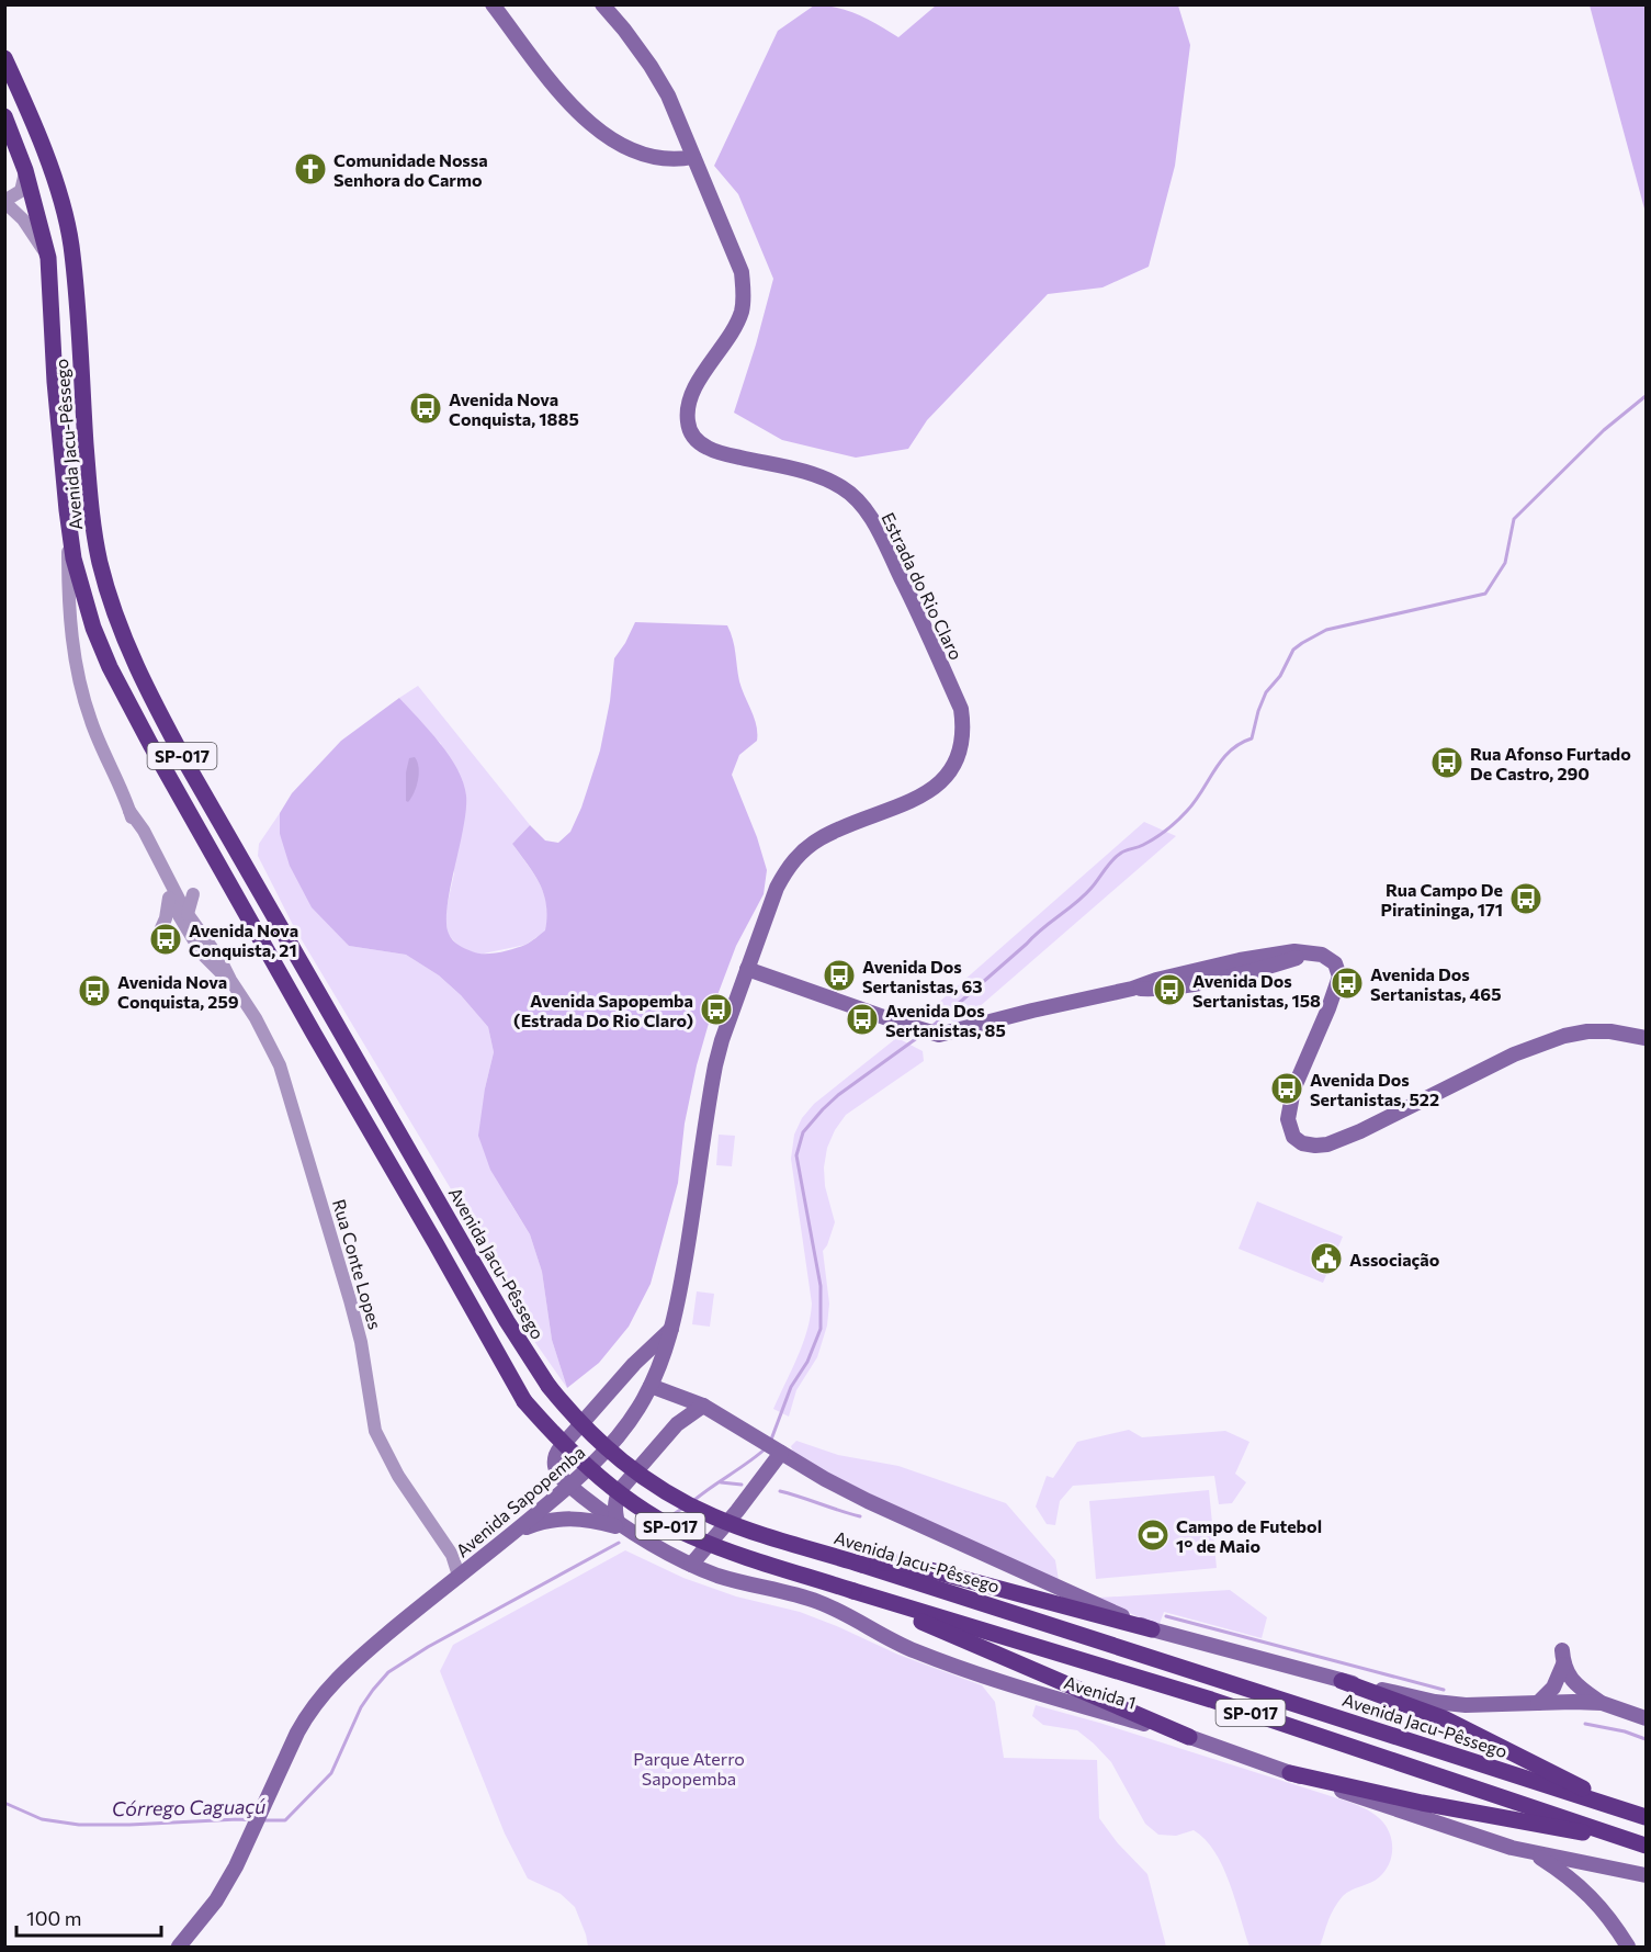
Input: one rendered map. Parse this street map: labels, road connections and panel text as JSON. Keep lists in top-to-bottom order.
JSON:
{
  "streets": {
    "highway": ["Avenida Jacu-Pêssego", "SP-017"],
    "main road": ["Estrada do Rio Claro", "Avenida Sapopemba", "Avenida 1"],
    "street": ["Rua Conte Lopes"]
  },
  "crossings": [
    ["Estrada do Rio Claro", "Avenida Sapopemba"],
    ["Rua Conte Lopes", "Avenida Sapopemba"],
    ["Avenida Sapopemba", "Avenida 1"]
  ],
  "water": ["Córrego Caguaçú"],
  "parks": ["Parque Aterro Sapopemba"],
  "places": {
    "church": ["Comunidade Nossa Senhora do Carmo"],
    "bus stop": [
      "Avenida Nova Conquista, 1885",
      "Rua Afonso Furtado De Castro, 290",
      "Rua Campo De Piratininga, 171",
      "Avenida Nova Conquista, 21",
      "Avenida Dos Sertanistas, 63",
      "Avenida Dos Sertanistas, 465",
      "Avenida Dos Sertanistas, 158",
      "Avenida Nova Conquista, 259",
      "Avenida Sapopemba (Estrada Do Rio Claro)",
      "Avenida Dos Sertanistas, 85",
      "Avenida Dos Sertanistas, 522"
    ],
    "public building": ["Associação"],
    "sports": ["Campo de Futebol 1° de Maio"]
  },
  "scale_bar": "100 m"
}
